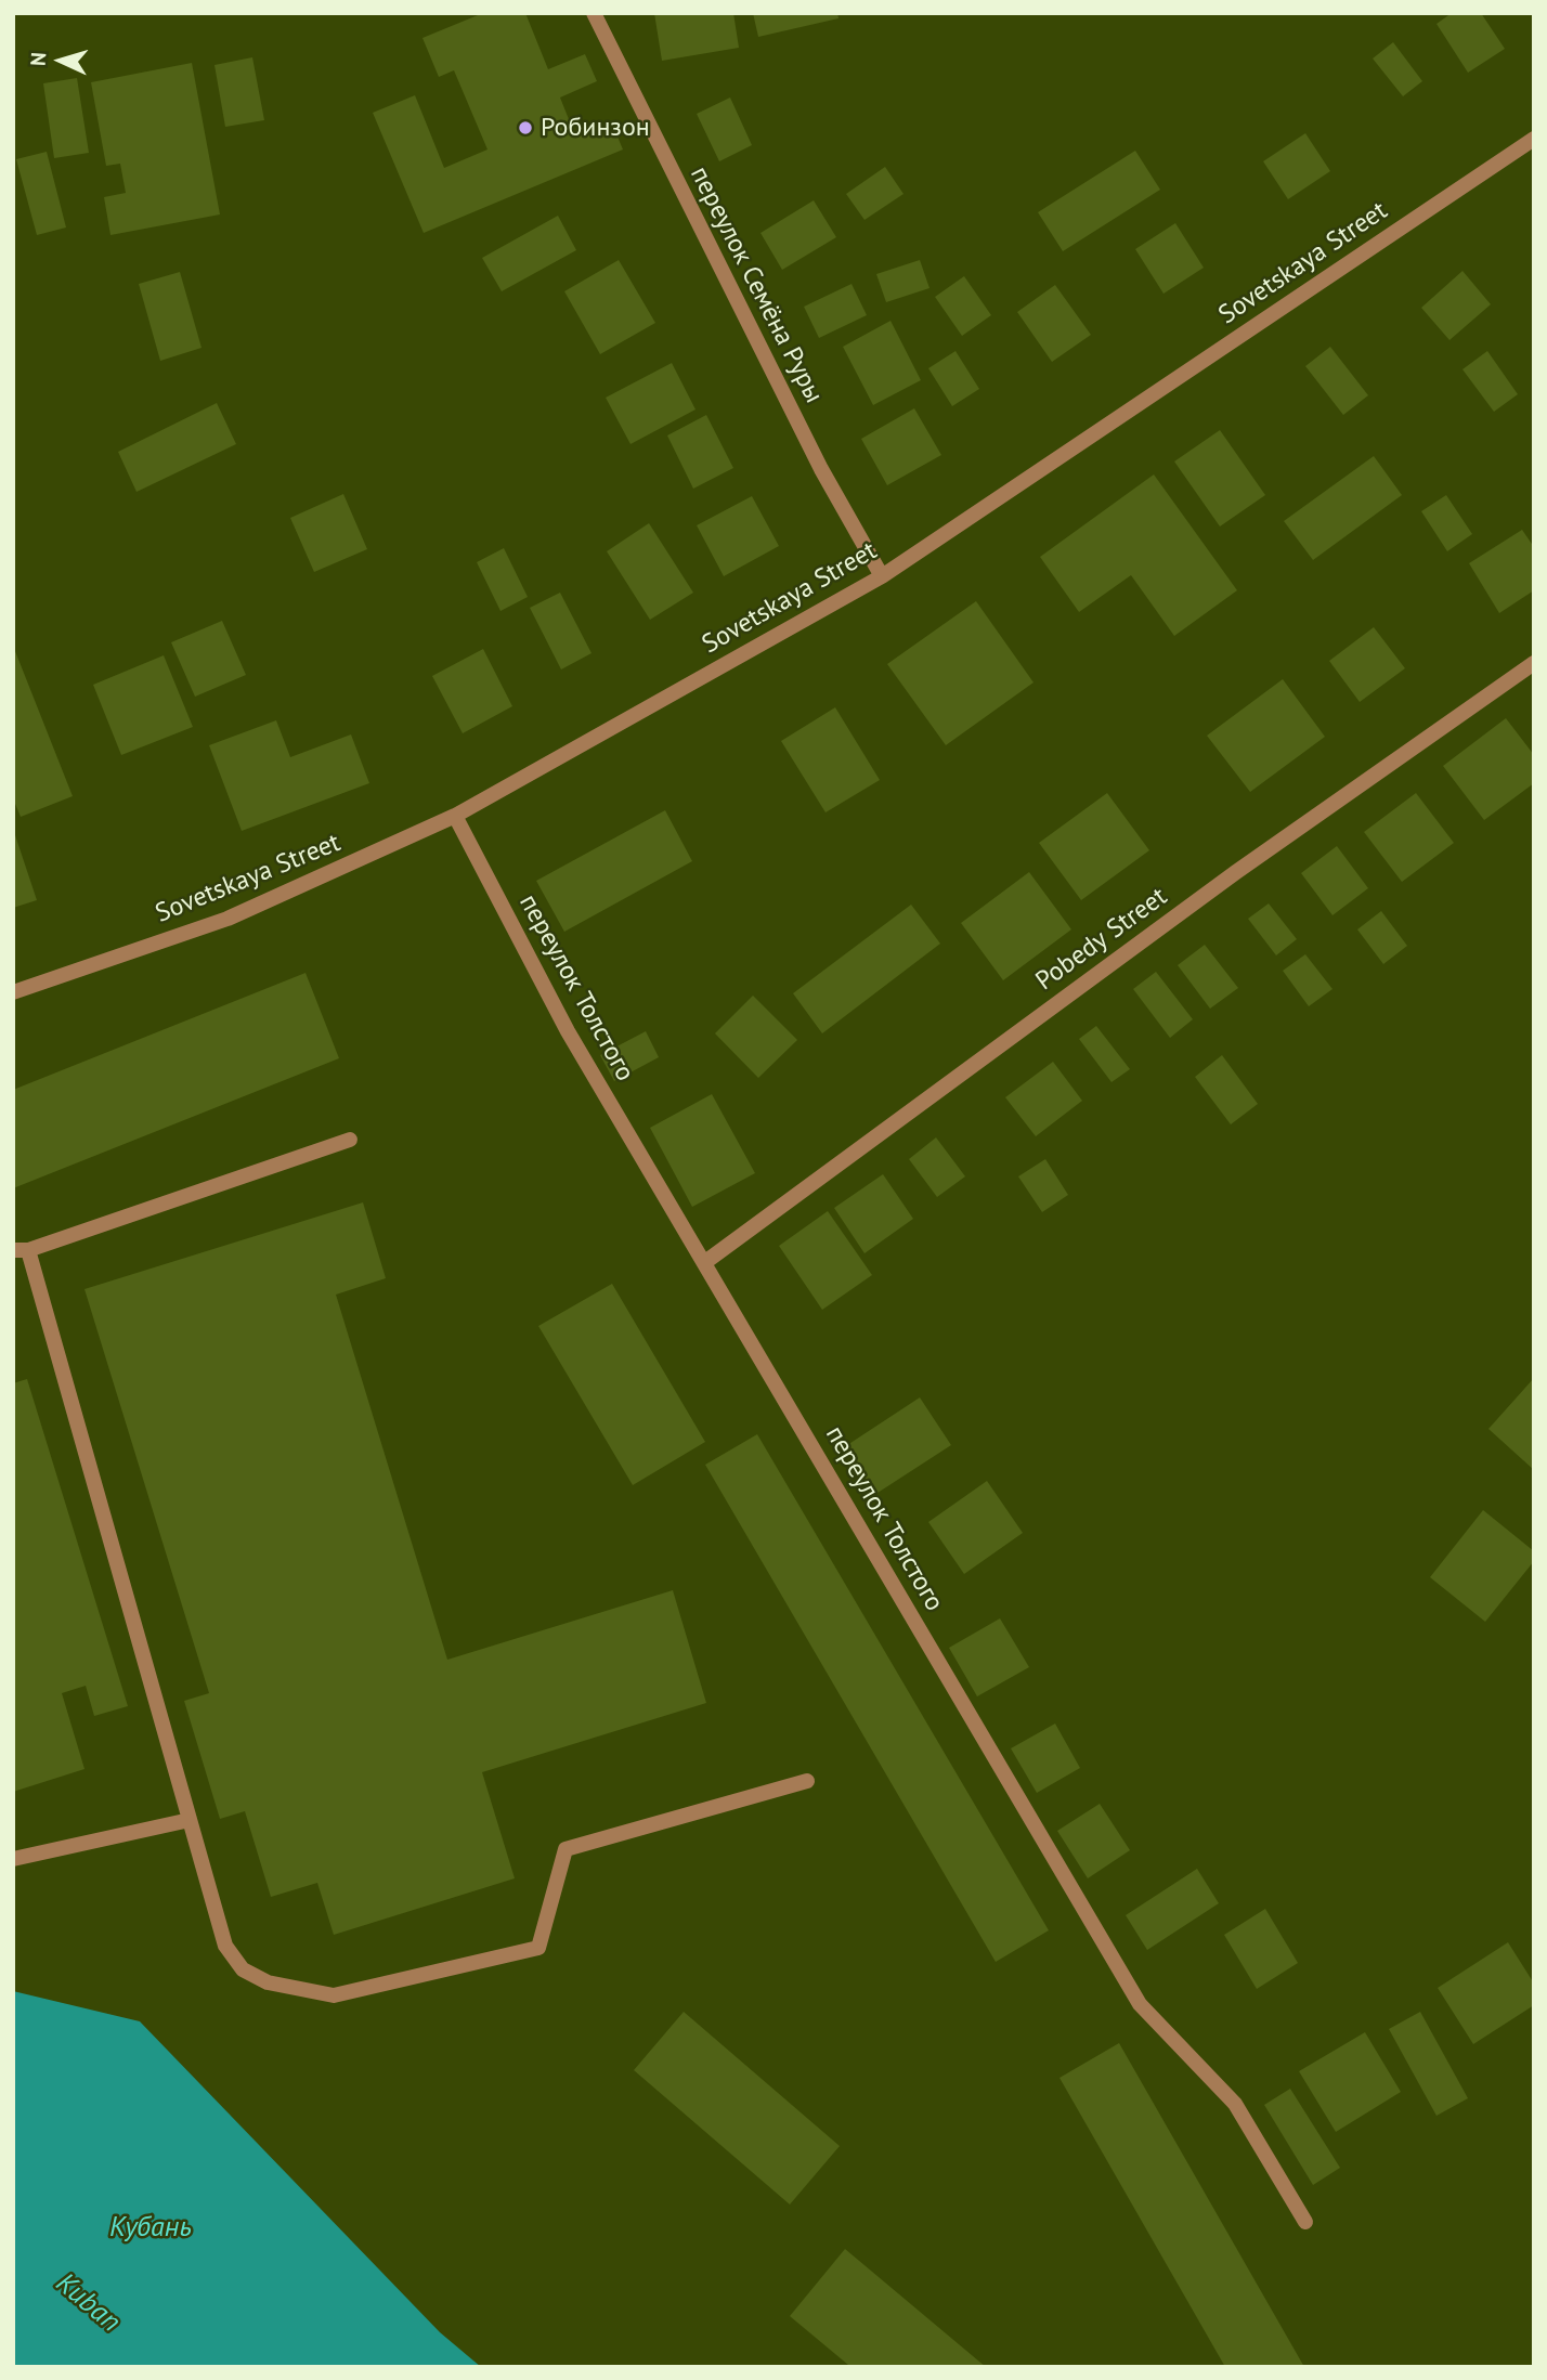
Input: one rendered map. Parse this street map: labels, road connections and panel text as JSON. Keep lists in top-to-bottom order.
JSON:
{
  "streets": {
    "street": [
      "Sovetskaya Street",
      "переулок Семёна Руры",
      "Pobedy Street",
      "переулок Толстого"
    ]
  },
  "crossings": [
    ["Sovetskaya Street", "переулок Семёна Руры"],
    ["Sovetskaya Street", "переулок Толстого"],
    ["Pobedy Street", "переулок Толстого"]
  ],
  "water": ["Кубань", "Kuban"],
  "places": ["Робинзон"],
  "north": "left"
}
